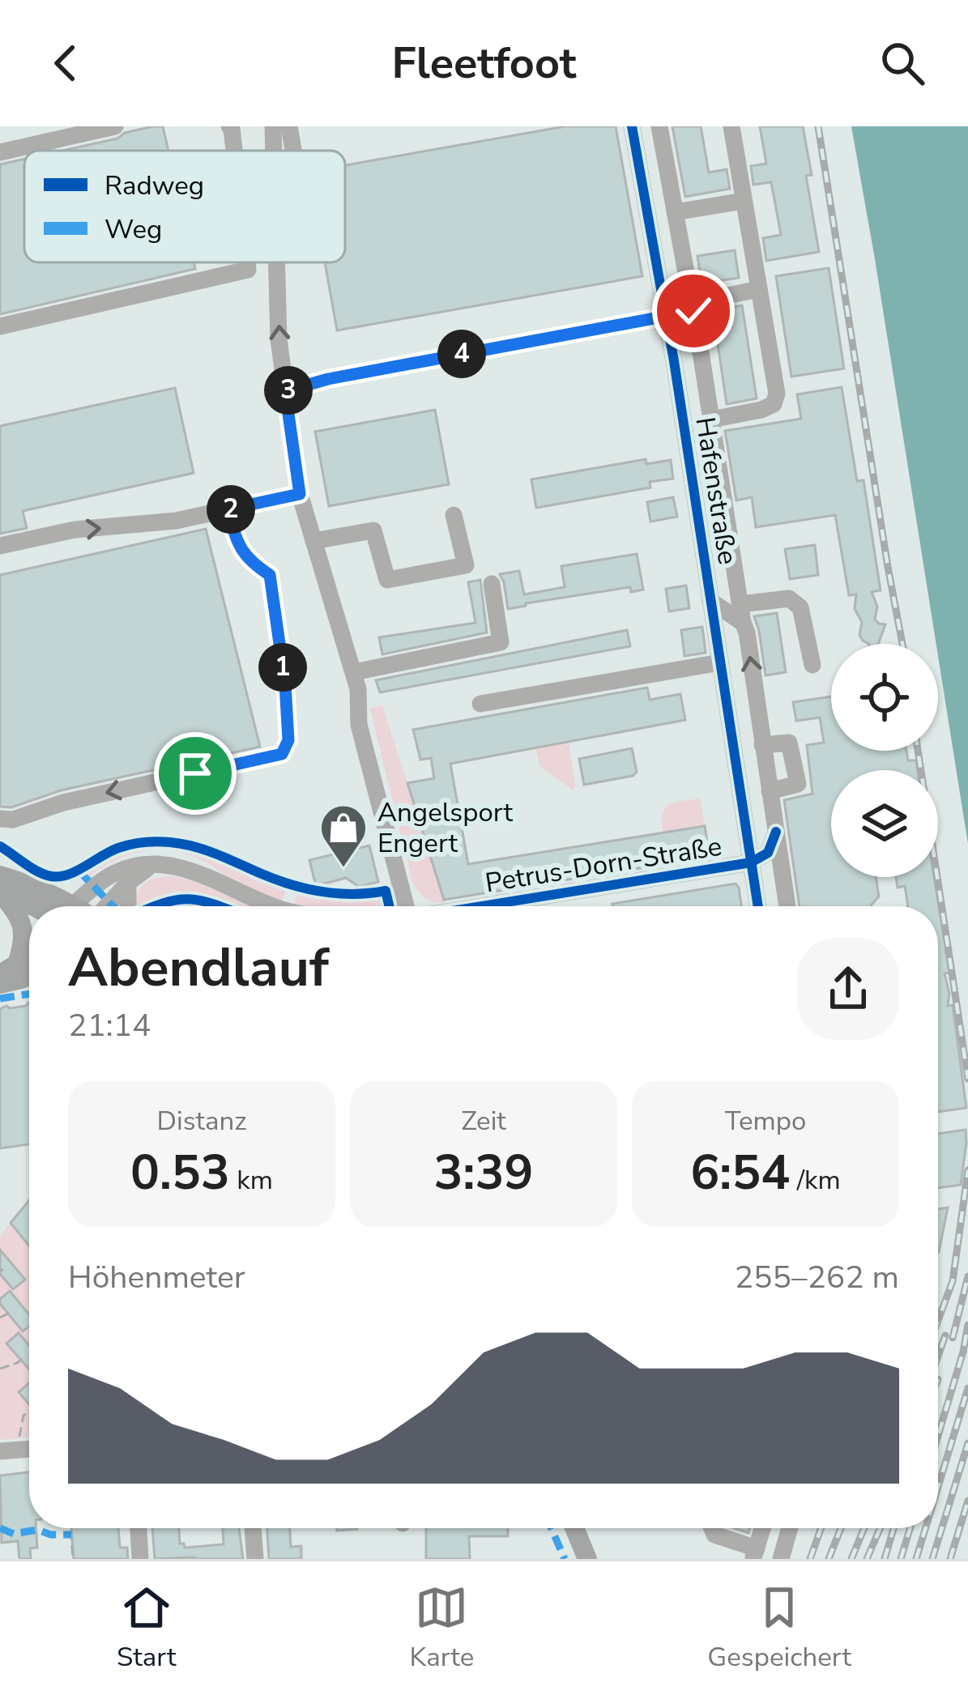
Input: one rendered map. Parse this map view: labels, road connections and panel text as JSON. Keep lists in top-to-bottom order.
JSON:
{
  "streets": {
    "street": ["Hafenstraße", "Petrus-Dorn-Straße"]
  },
  "crossings": [
    ["Hafenstraße", "Petrus-Dorn-Straße"]
  ],
  "places": {
    "shop": ["Angelsport Engert"]
  },
  "legend": ["Radweg", "Weg"],
  "page": {
    "header": "Fleetfoot",
    "pins": [
      "4",
      "3",
      "2",
      "1"
    ],
    "heading": ["Abendlauf", "21:14"],
    "stats": [
      ["Distanz", "0.53 km"],
      ["Zeit", "3:39"],
      ["Tempo", "6:54 /km"]
    ],
    "chart": ["Höhenmeter", "255–262 m"],
    "tabs": ["Start", "Karte", "Gespeichert"]
  }
}
